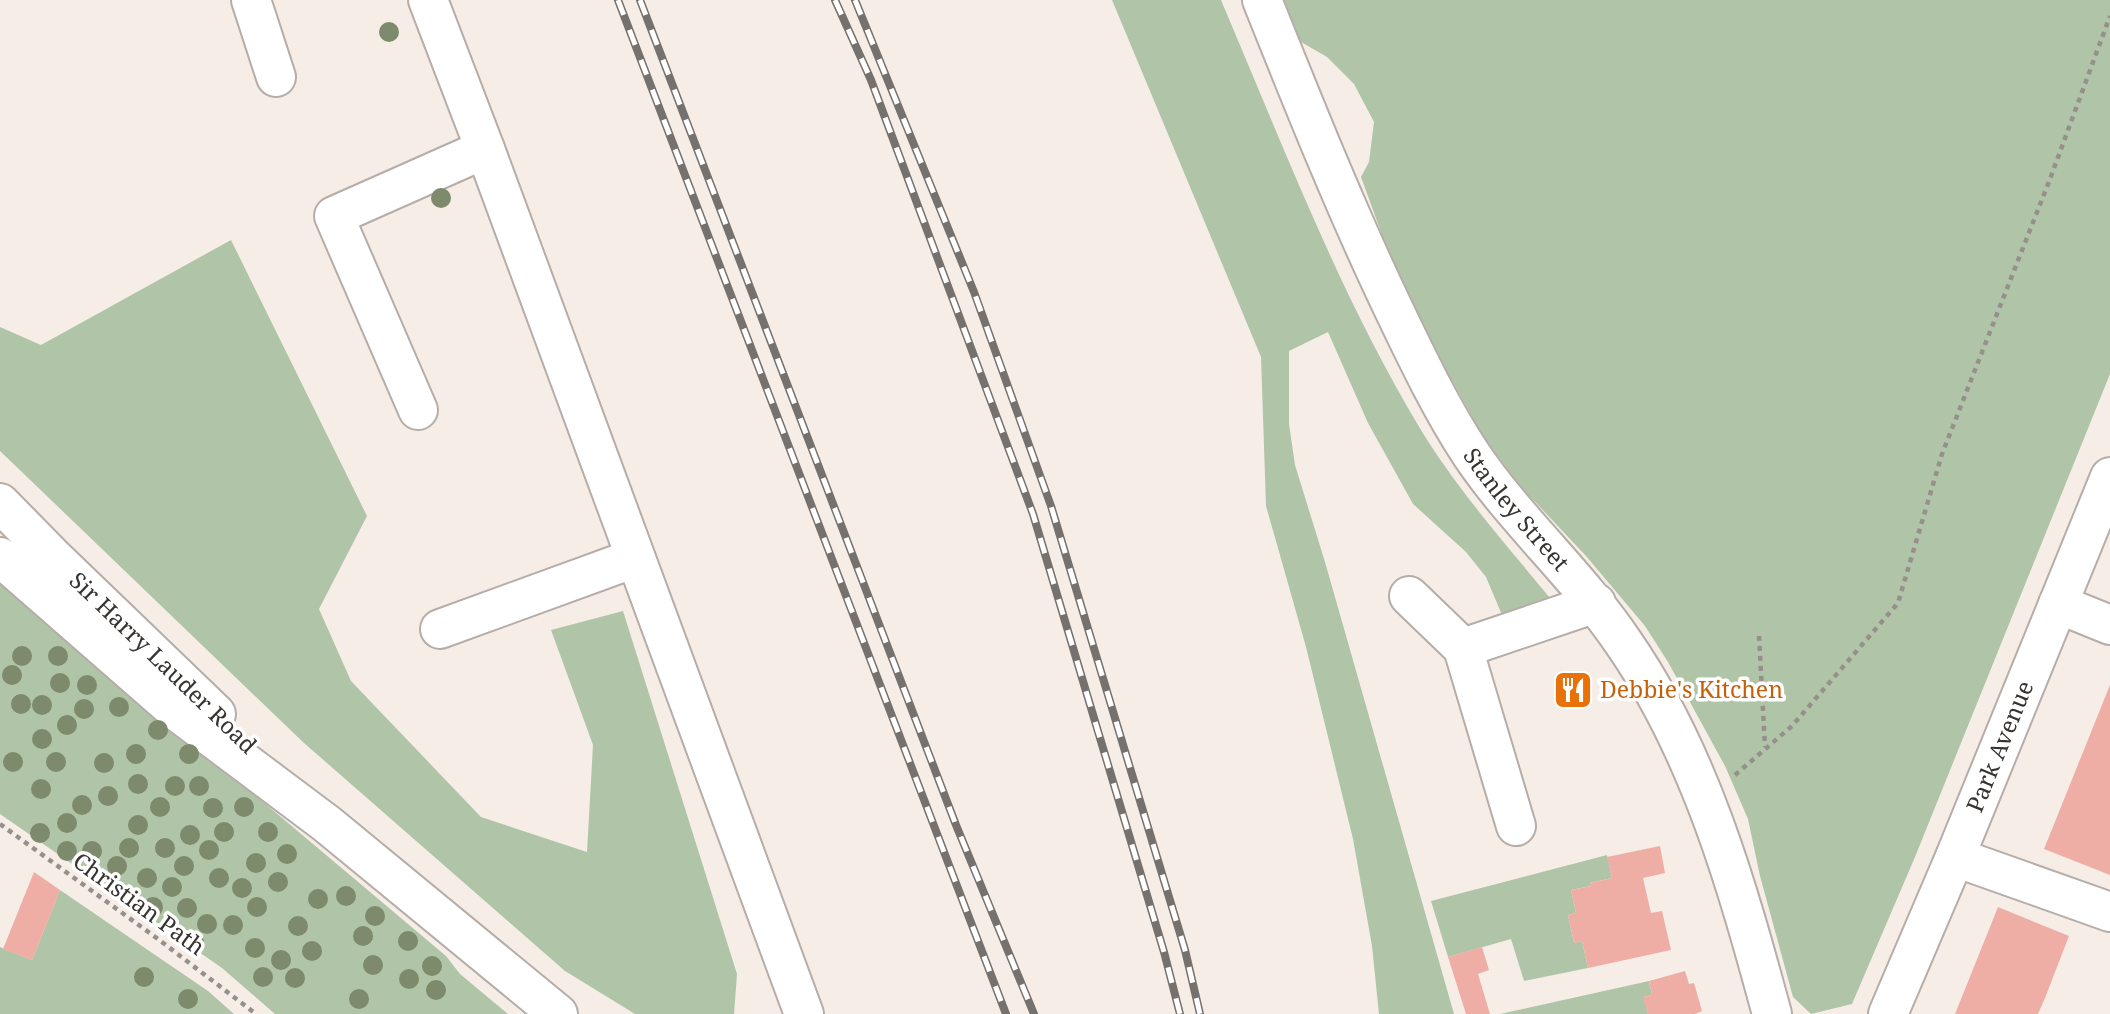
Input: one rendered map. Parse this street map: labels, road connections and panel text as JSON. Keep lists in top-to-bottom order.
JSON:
{
  "streets": {
    "street": ["Stanley Street", "Sir Harry Lauder Road", "Park Avenue"],
    "path": ["Christian Path"]
  },
  "places": {
    "restaurant": ["Debbie's Kitchen"]
  }
}
